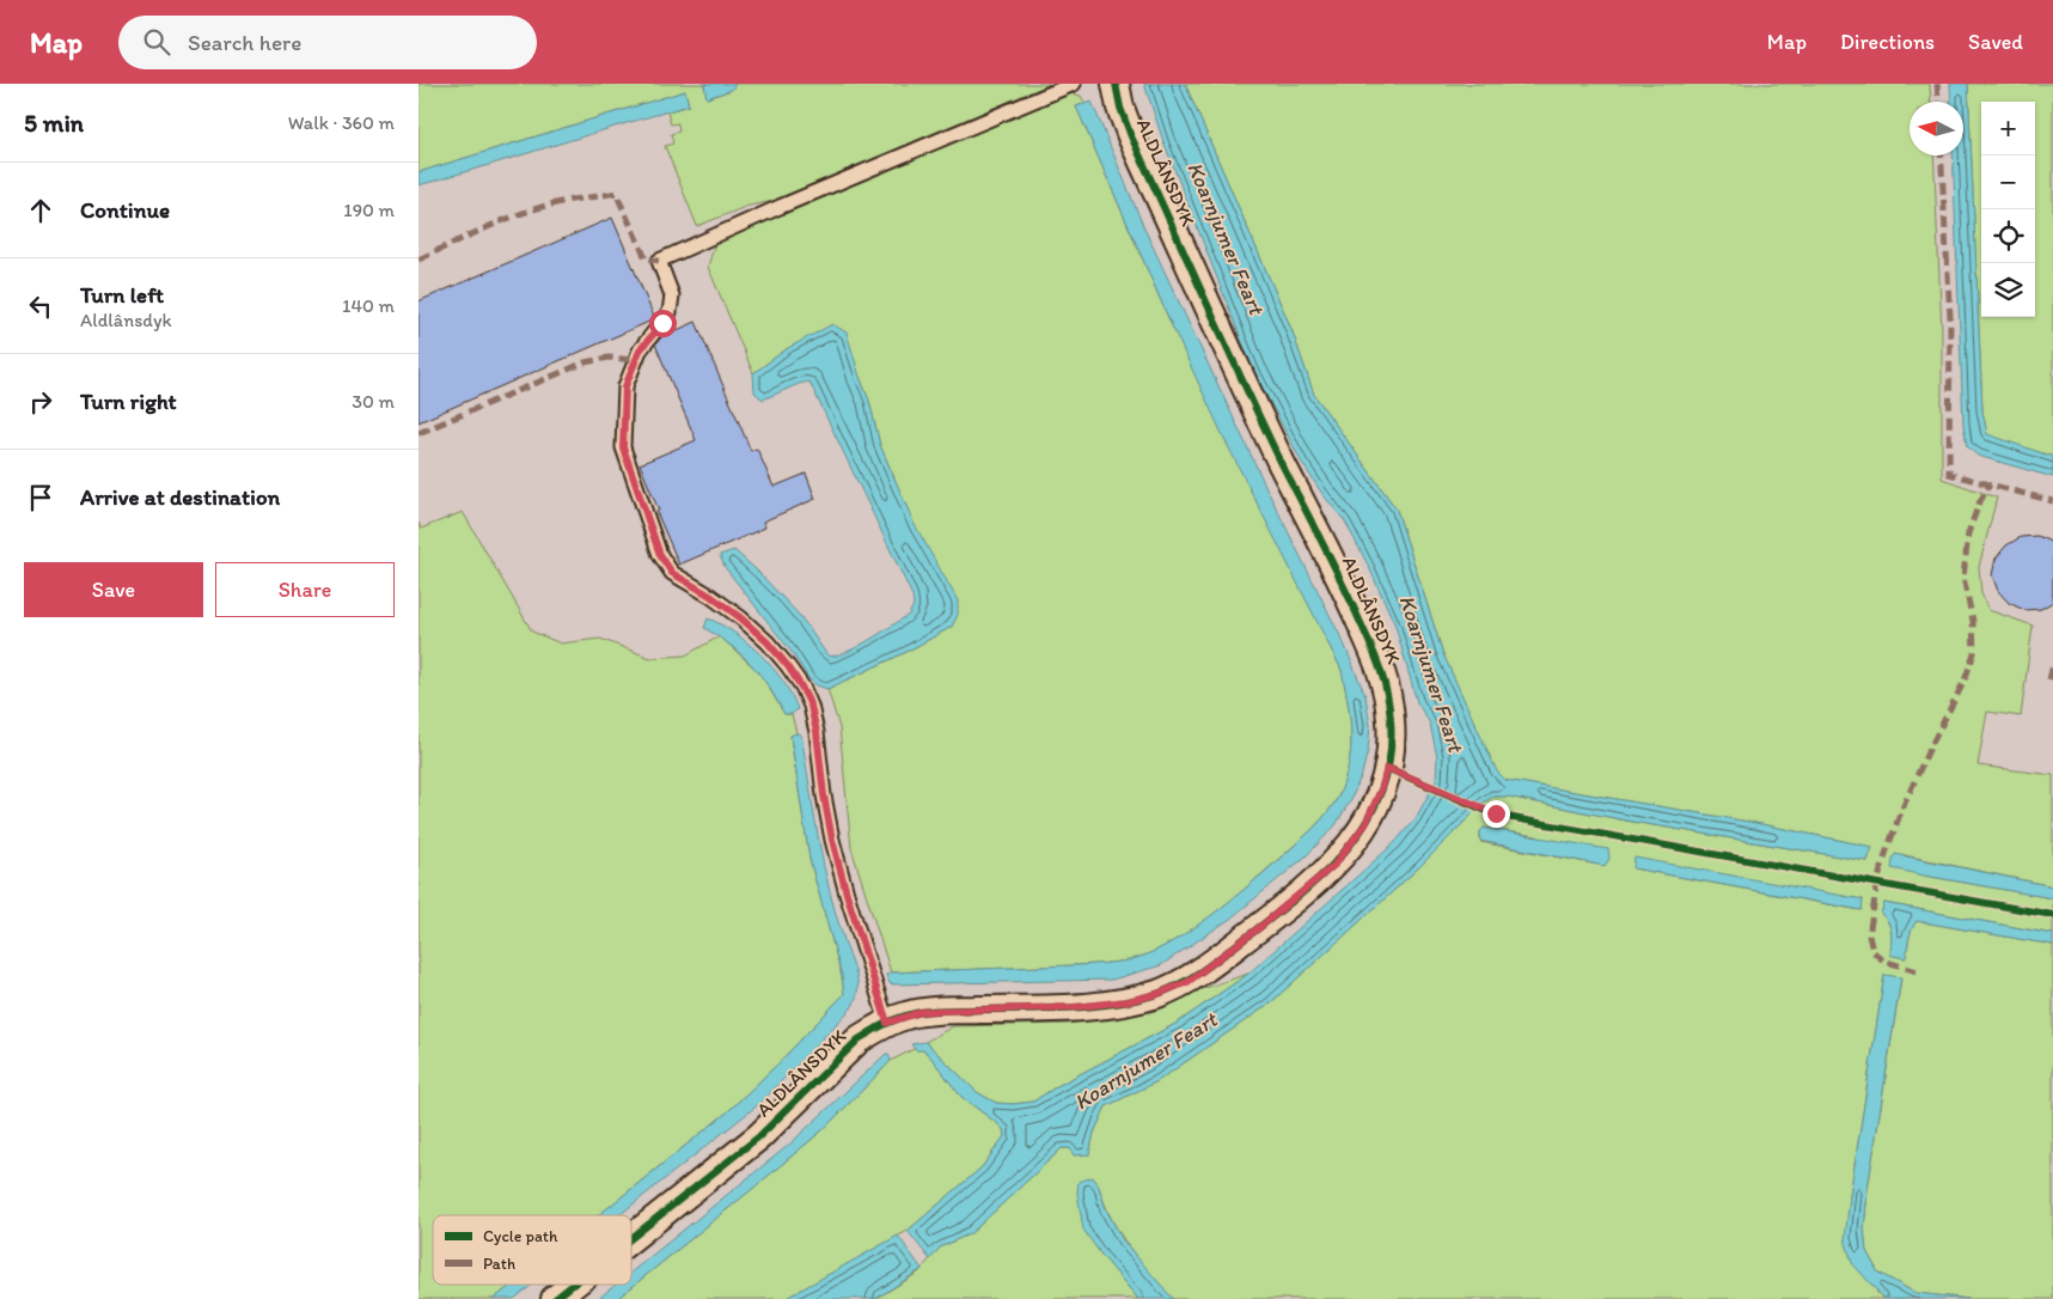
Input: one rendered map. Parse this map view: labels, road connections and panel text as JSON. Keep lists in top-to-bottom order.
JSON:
{
  "streets": {
    "street": ["ALDLÂNSDYK"]
  },
  "water": ["Koarnjumer Feart"],
  "legend": ["Cycle path", "Path"],
  "north": "left",
  "page": {
    "header": "Map",
    "search": "Search here",
    "nav": ["Map", "Directions", "Saved"],
    "heading": ["5 min", "Walk · 360 m"],
    "map_buttons": ["+", "−"],
    "list": [
      ["Continue", "190 m"],
      ["Turn left", "Aldlânsdyk", "140 m"],
      ["Turn right", "30 m"],
      "Arrive at destination"
    ],
    "buttons": ["Save", "Share"]
  }
}
